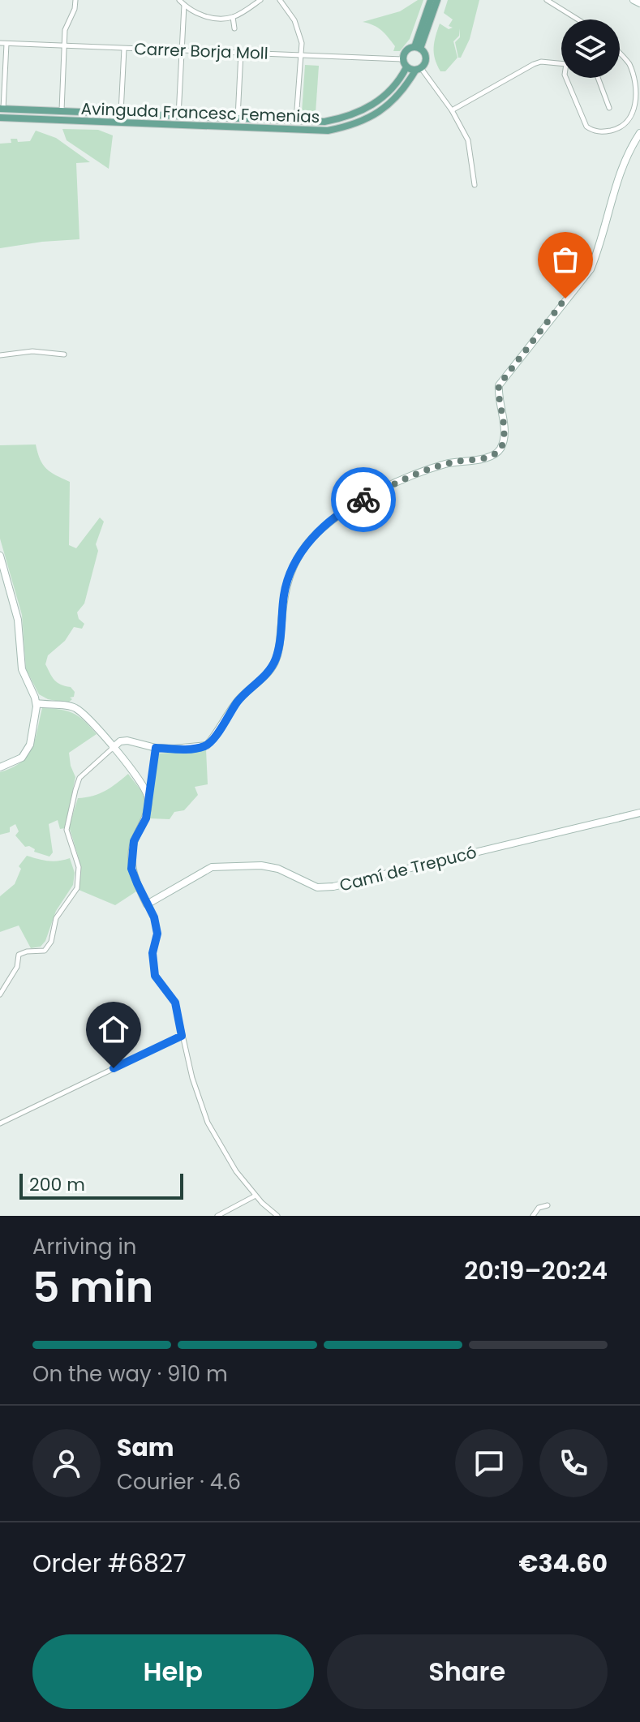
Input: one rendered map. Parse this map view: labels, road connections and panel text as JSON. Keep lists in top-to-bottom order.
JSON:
{
  "streets": {
    "main road": ["Avinguda Francesc Femenias"],
    "street": ["Carrer Borja Moll", "Camí de Trepucó"]
  },
  "crossings": [
    ["Carrer Borja Moll", "Avinguda Francesc Femenias"]
  ],
  "scale_bar": "200 m",
  "page": {
    "scale": "200 m",
    "heading": ["5 min", "Arriving in", "20:19–20:24"],
    "panel": [
      "Sam",
      "Courier · 4.6",
      "Order #6827",
      "€34.60"
    ],
    "bar": "On the way · 910 m",
    "buttons": ["Help", "Share"]
  }
}
